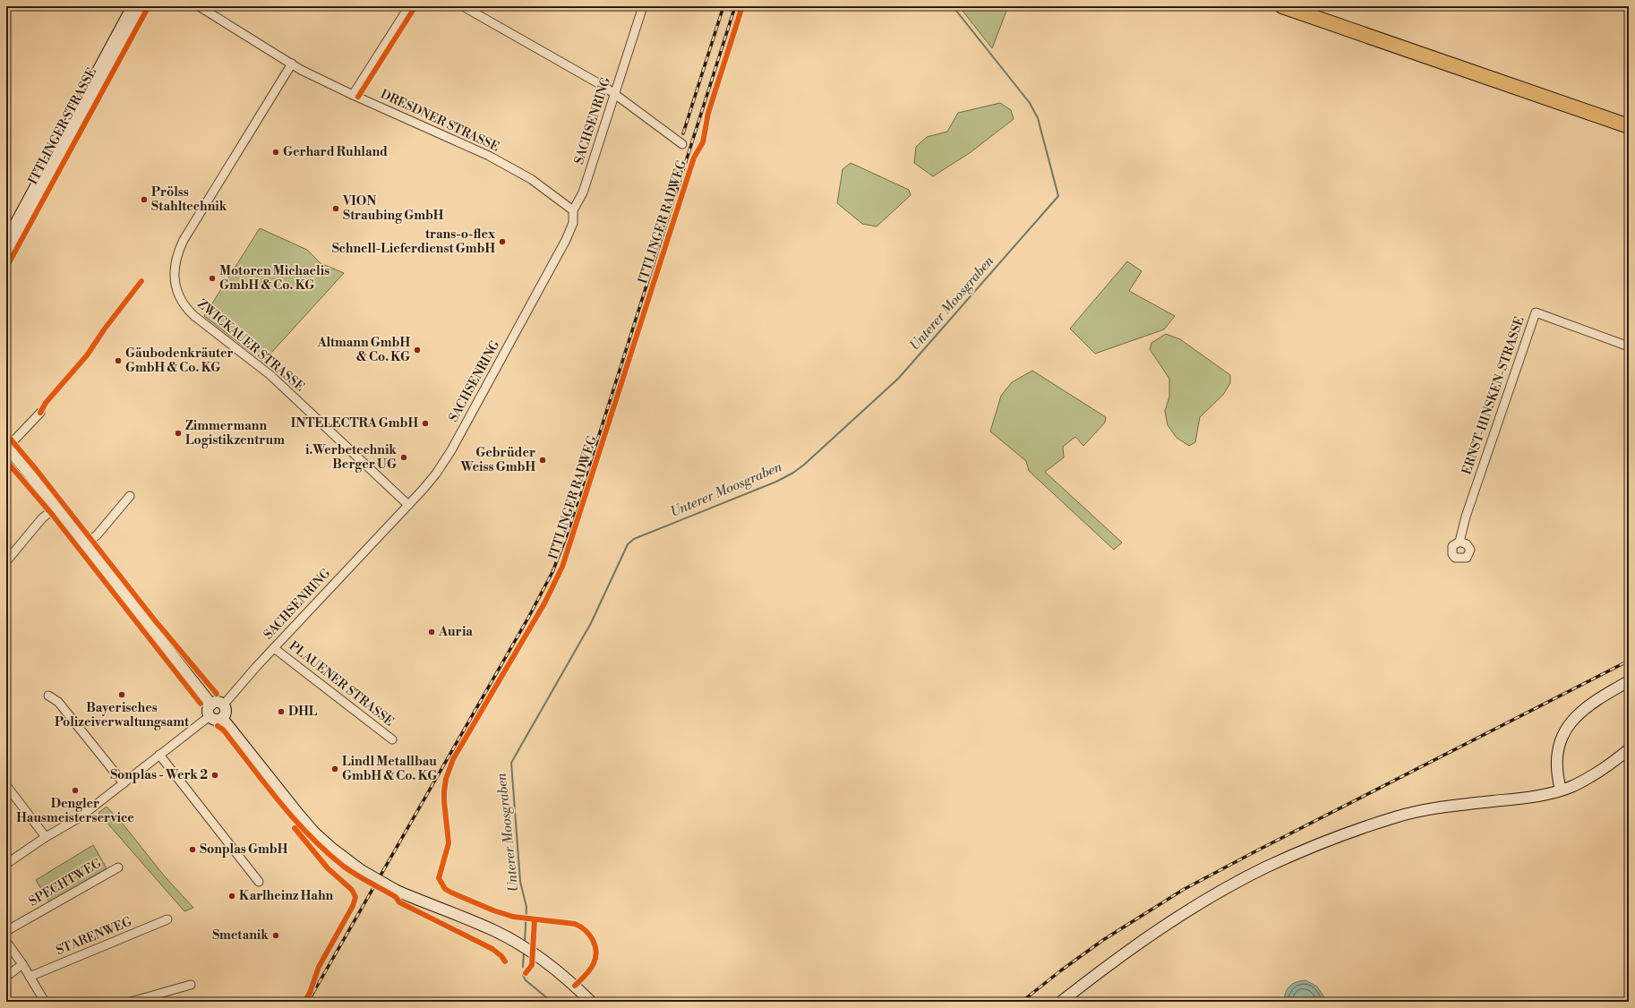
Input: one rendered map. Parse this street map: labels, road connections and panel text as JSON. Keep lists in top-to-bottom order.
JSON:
{
  "streets": {
    "street": [
      "DRESDNER STRASSE",
      "SACHSENRING",
      "ITTLINGER STRASSE",
      "ZWICKAUER STRASSE",
      "ERNST-HINSKEN-STRASSE",
      "PLAUENER STRASSE",
      "SPECHTWEG",
      "STARENWEG"
    ],
    "cycle path": ["ITTLINGER RADWEG"]
  },
  "crossings": [
    ["DRESDNER STRASSE", "SACHSENRING"],
    ["DRESDNER STRASSE", "ZWICKAUER STRASSE"],
    ["SACHSENRING", "ZWICKAUER STRASSE"],
    ["SACHSENRING", "PLAUENER STRASSE"]
  ],
  "water": ["Unterer Moosgraben"],
  "places": [
    "Gerhard Ruhland",
    "Prölss Stahltechnik",
    "VION Straubing GmbH",
    "trans-o-flex Schnell-Lieferdienst GmbH",
    "Motoren Michaelis GmbH & Co. KG",
    "Altmann GmbH & Co. KG",
    "Gäubodenkräuter GmbH & Co. KG",
    "INTELECTRA GmbH",
    "Zimmermann Logistikzentrum",
    "i.Werbetechnik Berger UG",
    "Gebrüder Weiss GmbH",
    "Auria",
    "Bayerisches Polizeiverwaltungsamt",
    "DHL",
    "Lindl Metallbau GmbH & Co. KG",
    "Sonplas - Werk 2",
    "Dengler Hausmeisterservice",
    "Sonplas GmbH",
    "Karlheinz Hahn",
    "Smetanik"
  ]
}
